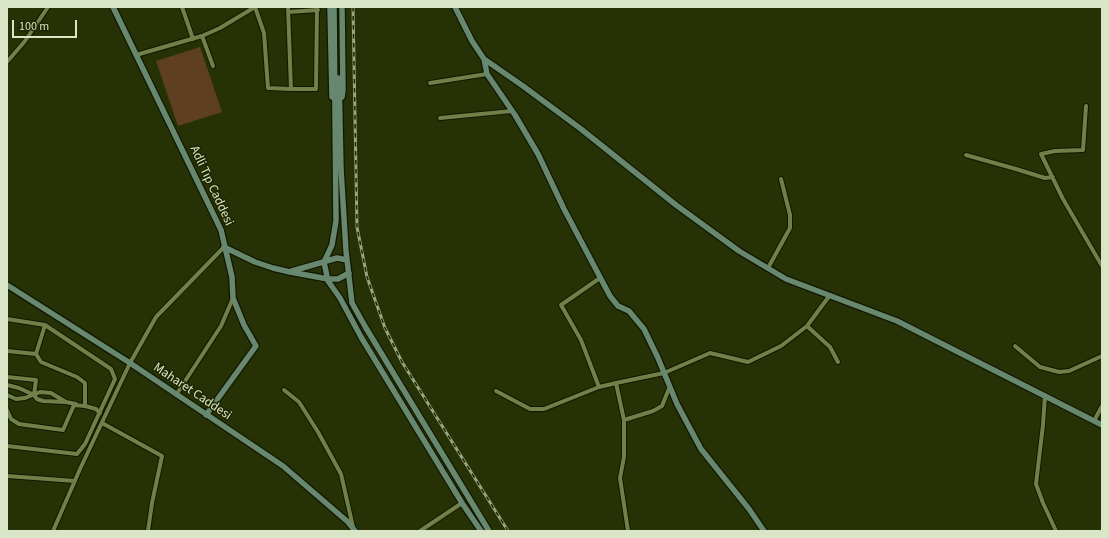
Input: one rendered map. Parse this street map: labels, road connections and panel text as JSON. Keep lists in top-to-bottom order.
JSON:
{
  "streets": {
    "street": ["Adli Tıp Caddesi", "Maharet Caddesi"]
  },
  "crossings": [
    ["Adli Tıp Caddesi", "Maharet Caddesi"]
  ],
  "scale_bar": "100 m"
}
